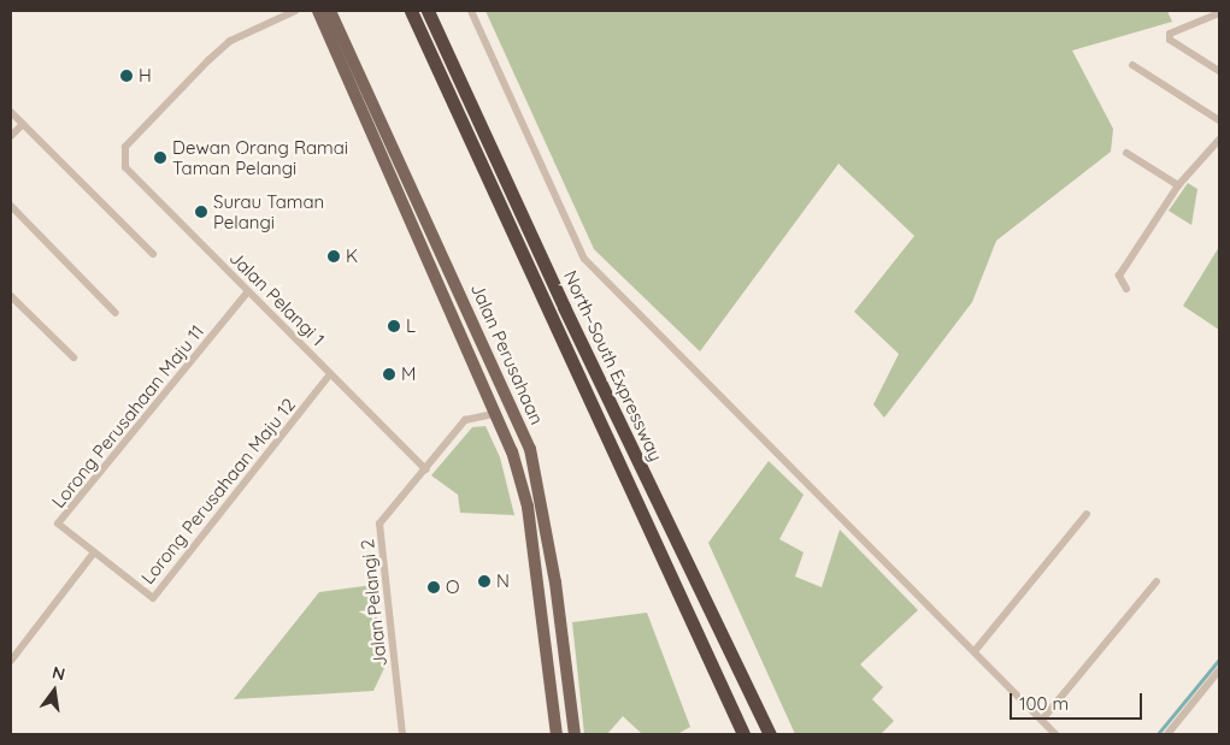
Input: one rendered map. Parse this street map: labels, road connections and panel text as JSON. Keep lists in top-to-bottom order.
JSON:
{
  "streets": {
    "highway": ["North–South Expressway"],
    "main road": ["Jalan Perusahaan"],
    "street": [
      "Jalan Pelangi 1",
      "Lorong Perusahaan Maju 11",
      "Lorong Perusahaan Maju 12",
      "Jalan Pelangi 2"
    ]
  },
  "crossings": [
    ["Jalan Pelangi 1", "Lorong Perusahaan Maju 11"],
    ["Jalan Pelangi 1", "Lorong Perusahaan Maju 12"],
    ["Jalan Pelangi 1", "Jalan Pelangi 2"],
    ["Jalan Perusahaan", "Jalan Pelangi 2"],
    ["Lorong Perusahaan Maju 11", "Lorong Perusahaan Maju 12"]
  ],
  "places": [
    "H",
    "Dewan Orang Ramai Taman Pelangi",
    "Surau Taman Pelangi",
    "K",
    "L",
    "M",
    "N",
    "O"
  ],
  "scale_bar": "100 m",
  "north": "top"
}
